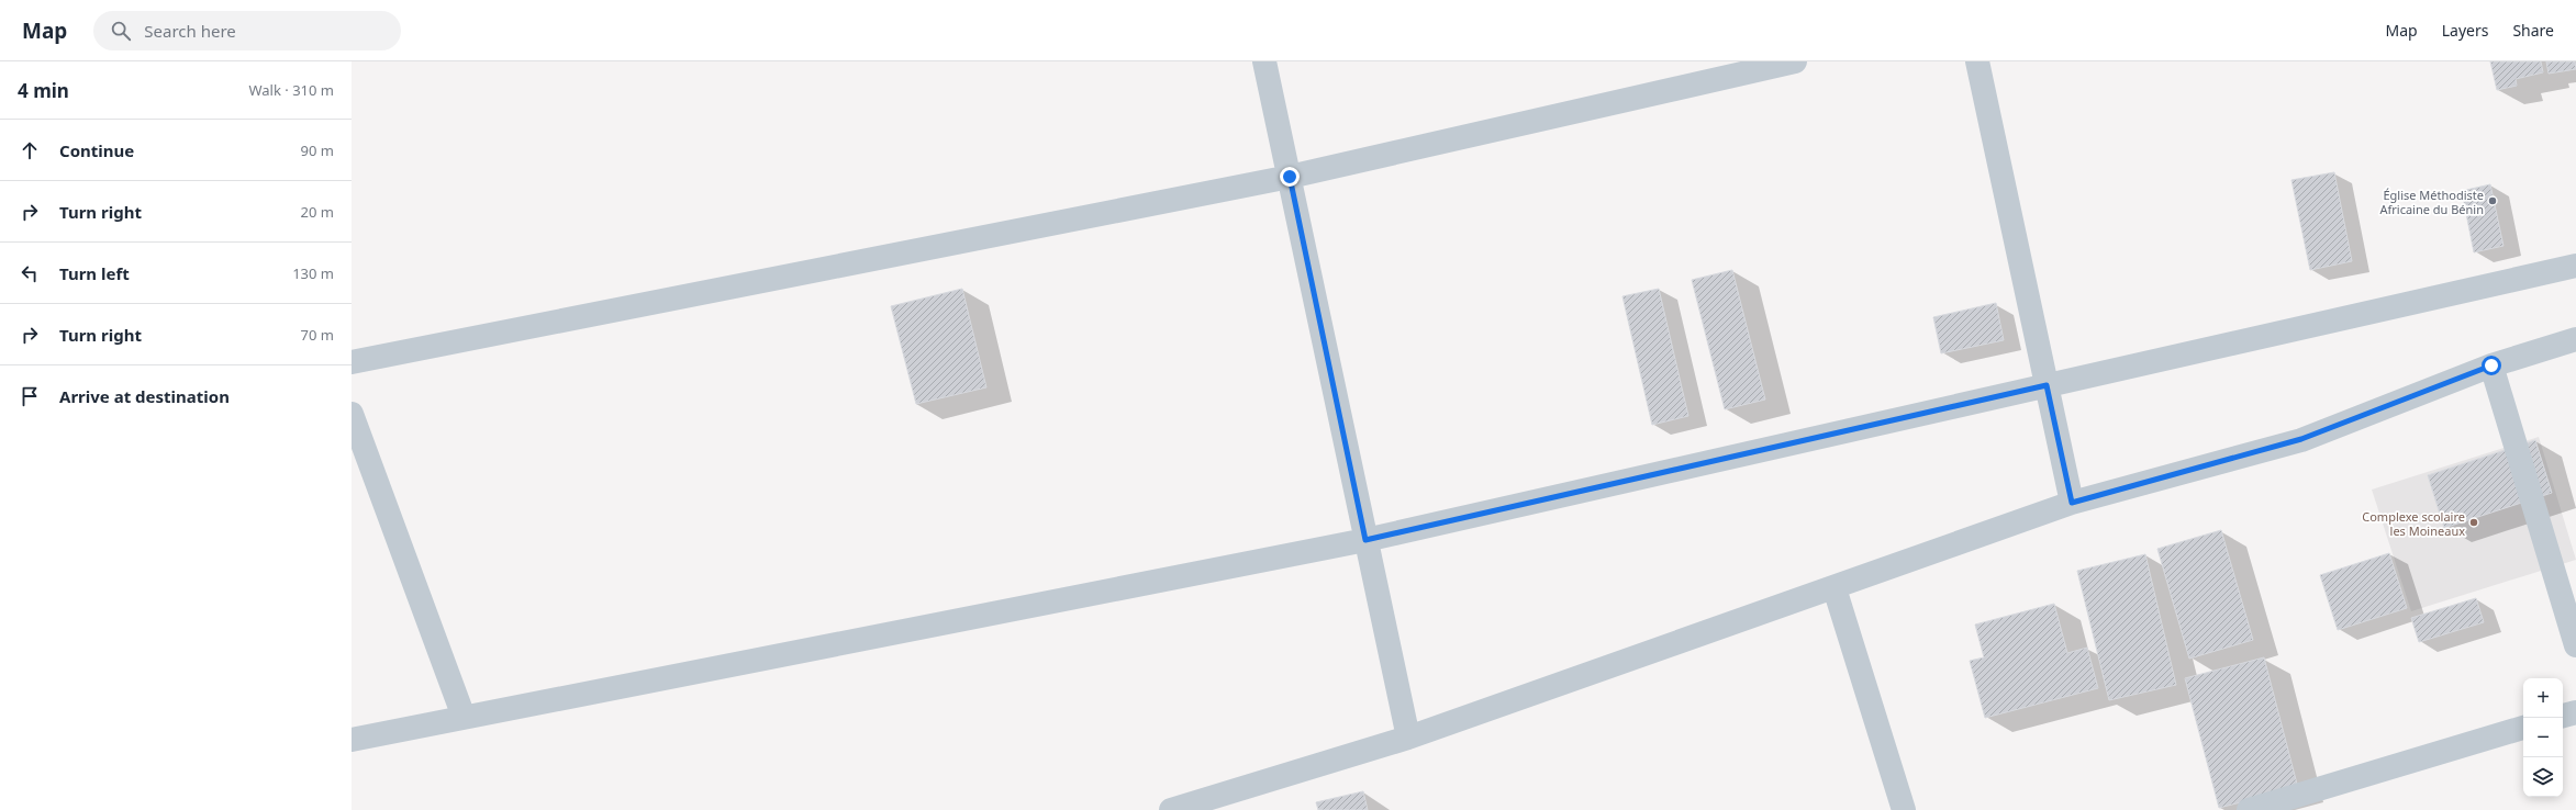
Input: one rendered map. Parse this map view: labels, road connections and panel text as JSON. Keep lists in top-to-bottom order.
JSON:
{
  "places": ["Église Méthodiste Africaine du Bénin", "Complexe scolaire les Moineaux"],
  "page": {
    "header": "Map",
    "search": "Search here",
    "nav": ["Map", "Layers", "Share"],
    "heading": ["4 min", "Walk · 310 m"],
    "list": [
      ["Continue", "90 m"],
      ["Turn right", "20 m"],
      ["Turn left", "130 m"],
      ["Turn right", "70 m"],
      "Arrive at destination"
    ],
    "map_buttons": ["+", "−"]
  }
}
